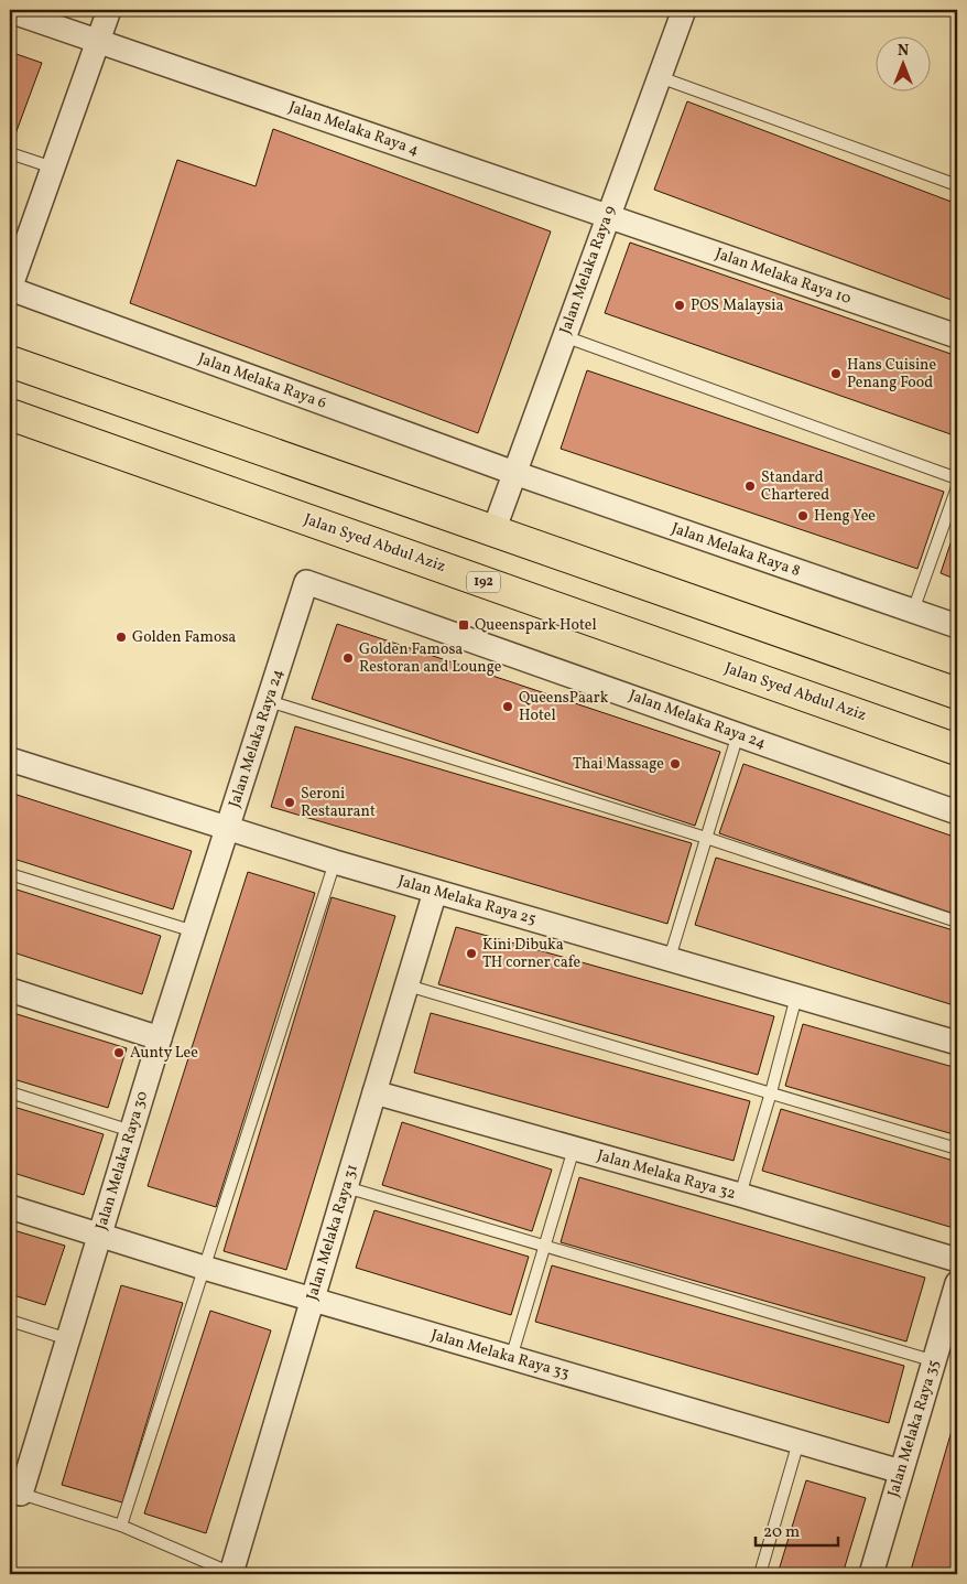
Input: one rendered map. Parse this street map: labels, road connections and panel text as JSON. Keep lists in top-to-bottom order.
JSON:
{
  "streets": {
    "main road": ["Jalan Syed Abdul Aziz", "192"],
    "street": [
      "Jalan Melaka Raya 4",
      "Jalan Melaka Raya 9",
      "Jalan Melaka Raya 10",
      "Jalan Melaka Raya 6",
      "Jalan Melaka Raya 8",
      "Jalan Melaka Raya 24",
      "Jalan Melaka Raya 25",
      "Jalan Melaka Raya 30",
      "Jalan Melaka Raya 32",
      "Jalan Melaka Raya 31",
      "Jalan Melaka Raya 33",
      "Jalan Melaka Raya 35"
    ]
  },
  "crossings": [
    ["Jalan Melaka Raya 4", "Jalan Melaka Raya 9"],
    ["Jalan Melaka Raya 4", "Jalan Melaka Raya 10"],
    ["Jalan Melaka Raya 9", "Jalan Melaka Raya 10"],
    ["Jalan Melaka Raya 9", "Jalan Melaka Raya 6"],
    ["Jalan Melaka Raya 9", "Jalan Melaka Raya 8"],
    ["Jalan Melaka Raya 6", "Jalan Melaka Raya 8"],
    ["Jalan Melaka Raya 24", "Jalan Melaka Raya 25"],
    ["Jalan Melaka Raya 24", "Jalan Melaka Raya 30"],
    ["Jalan Melaka Raya 25", "Jalan Melaka Raya 30"],
    ["Jalan Melaka Raya 25", "Jalan Melaka Raya 31"],
    ["Jalan Melaka Raya 30", "Jalan Melaka Raya 33"],
    ["Jalan Melaka Raya 32", "Jalan Melaka Raya 31"],
    ["Jalan Melaka Raya 31", "Jalan Melaka Raya 33"],
    ["Jalan Melaka Raya 33", "Jalan Melaka Raya 35"]
  ],
  "places": {
    "other": [
      "POS Malaysia",
      "Hans Cuisine Penang Food",
      "Standard Chartered",
      "Heng Yee",
      "Golden Famosa",
      "Golden Famosa Restoran and Lounge",
      "QueensPaark Hotel",
      "Thai Massage",
      "Seroni Restaurant",
      "Kini Dibuka TH corner cafe",
      "Aunty Lee"
    ],
    "transit": ["Queenspark Hotel"]
  },
  "scale_bar": "20 m",
  "north": "top"
}
